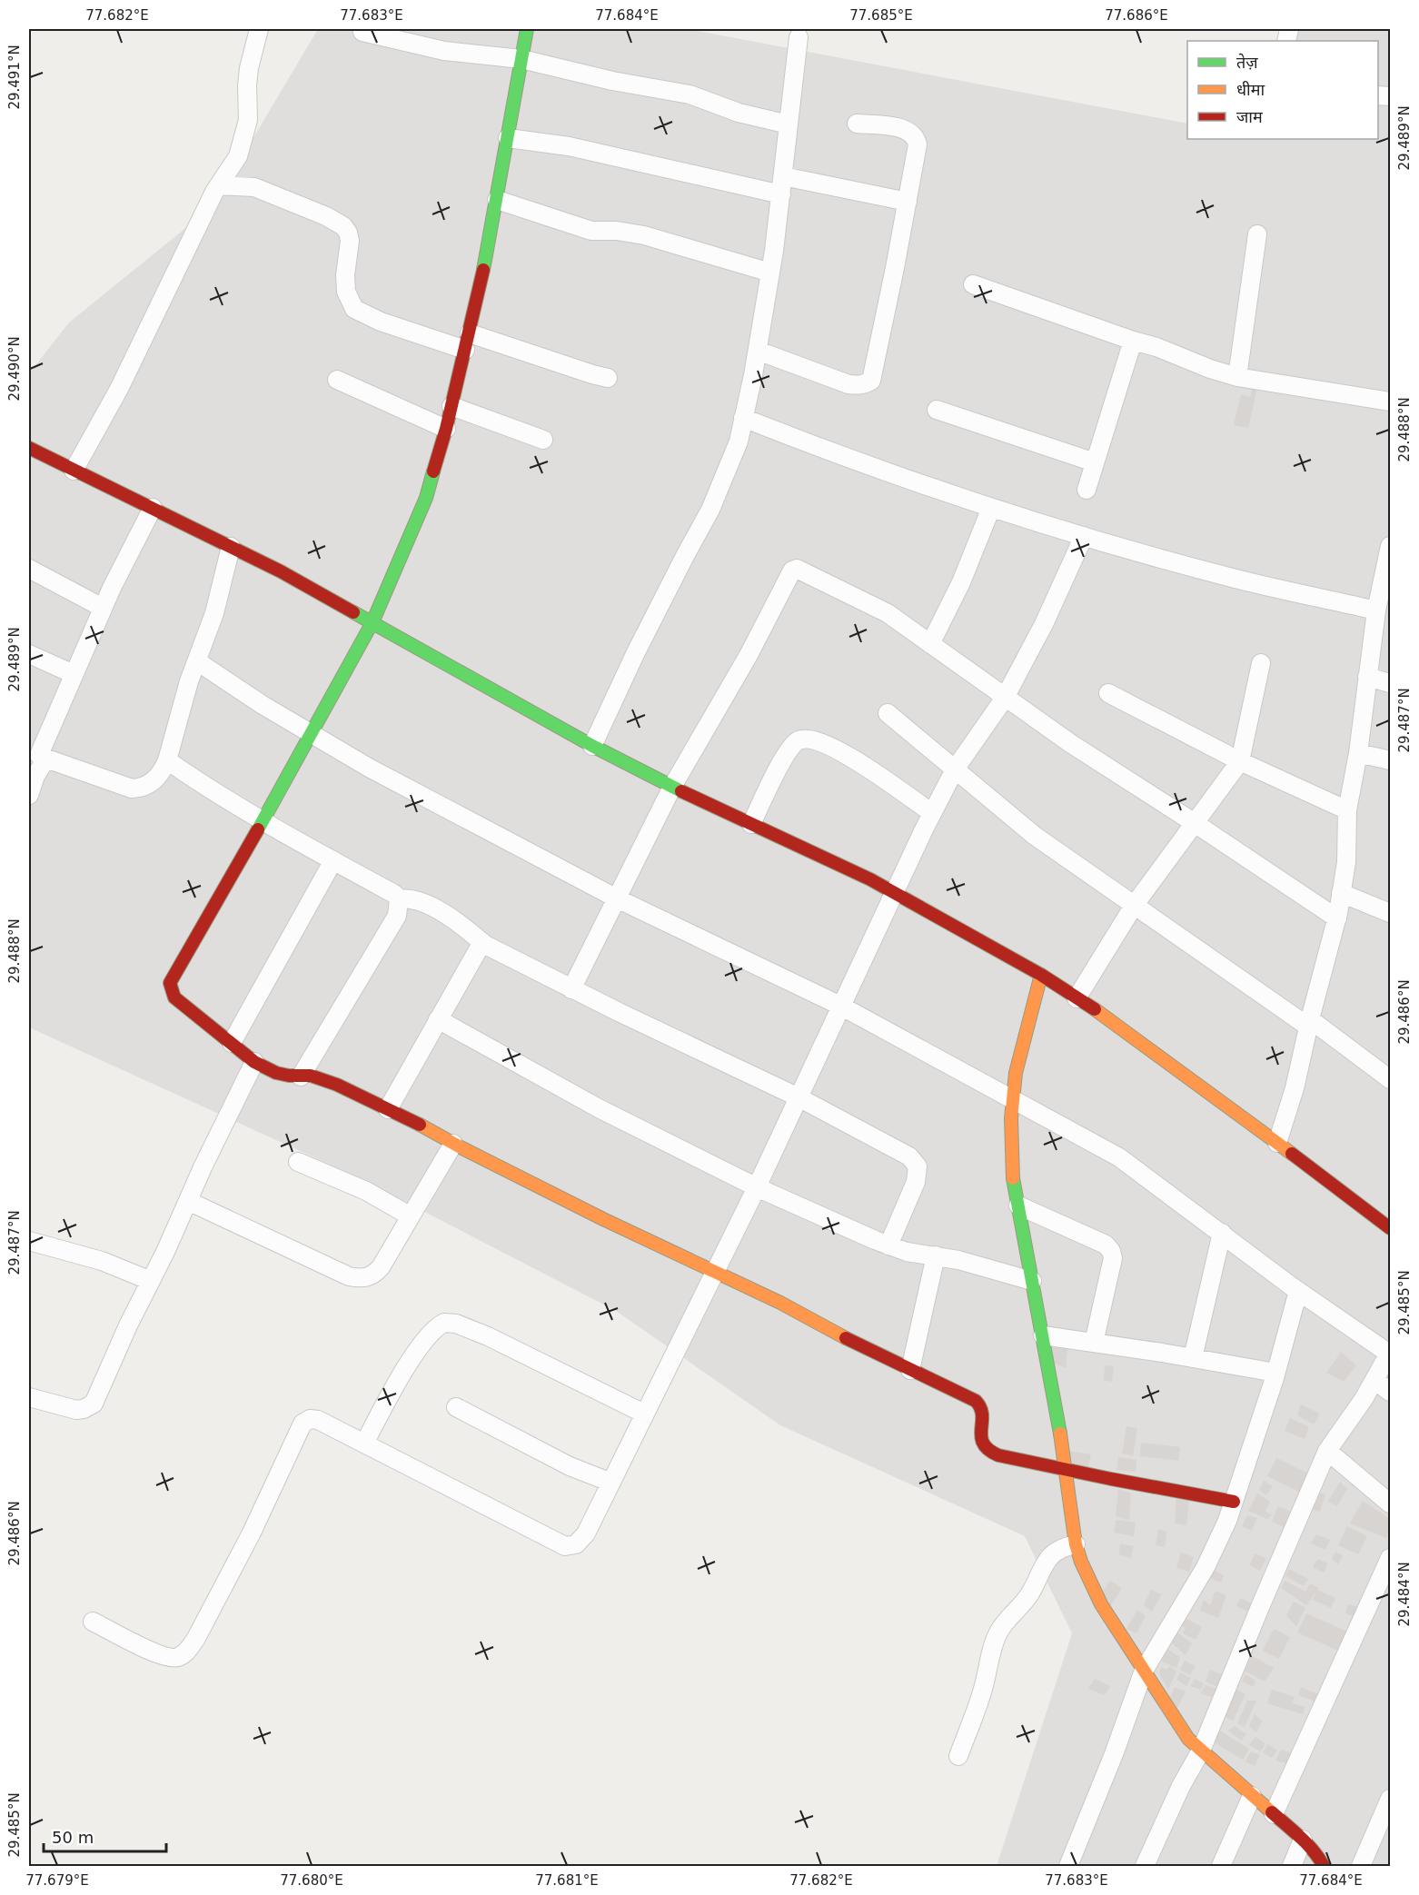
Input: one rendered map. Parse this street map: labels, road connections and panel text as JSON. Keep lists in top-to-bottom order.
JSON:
{
  "legend": ["तेज़", "धीमा", "जाम"],
  "scale_bar": "50 m",
  "coordinates": [
    "77.682°E",
    "77.683°E",
    "77.684°E",
    "77.685°E",
    "77.686°E",
    "29.491°N",
    "29.489°N",
    "29.490°N",
    "29.488°N",
    "29.487°N",
    "29.486°N",
    "29.485°N",
    "29.484°N",
    "77.679°E",
    "77.680°E",
    "77.681°E"
  ]
}
